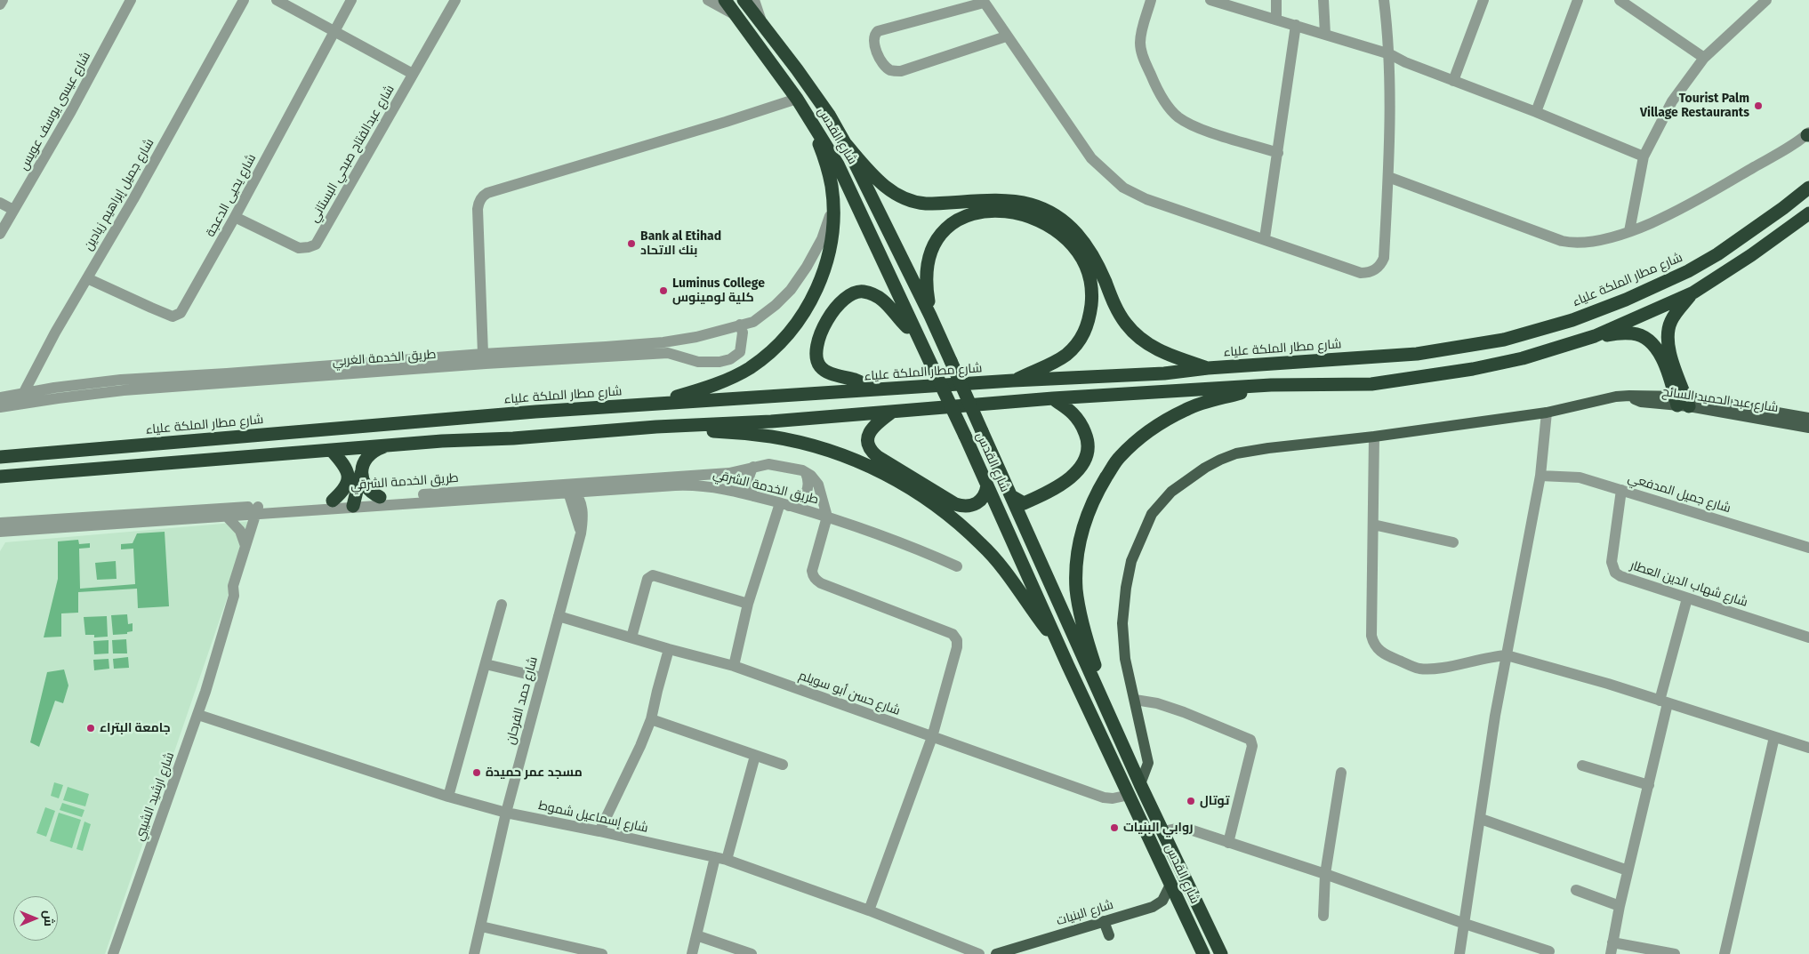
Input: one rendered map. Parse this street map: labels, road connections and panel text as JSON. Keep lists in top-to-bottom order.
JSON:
{
  "streets": {
    "highway": ["شارع القدس", "شارع مطار الملكة علياء"],
    "main road": ["شارع عبد الحميد السائح", "شارع البنيات"],
    "street": [
      "شارع عيسى يوسف عويس",
      "شارع عبدالفتاح صبحي البستاني",
      "شارع جميل إبراهيم زيادين",
      "شارع يحيى الدعجة",
      "طريق الخدمة الغربي",
      "طريق الخدمة الشرقي",
      "شارع جميل المدفعي",
      "شارع شهاب الدين العطار",
      "شارع حسن أبو سويلم",
      "شارع حمد الفرحان",
      "شارع ارشيد الشيبي",
      "شارع إسماعيل شموط"
    ]
  },
  "crossings": [
    ["شارع القدس", "شارع عبد الحميد السائح"],
    ["شارع القدس", "شارع حسن أبو سويلم"],
    ["شارع القدس", "شارع البنيات"],
    ["شارع عبدالفتاح صبحي البستاني", "شارع يحيى الدعجة"],
    ["شارع جميل إبراهيم زيادين", "شارع يحيى الدعجة"],
    ["شارع جميل إبراهيم زيادين", "طريق الخدمة الغربي"],
    ["طريق الخدمة الشرقي", "شارع حمد الفرحان"],
    ["طريق الخدمة الشرقي", "شارع ارشيد الشيبي"],
    ["شارع جميل المدفعي", "شارع شهاب الدين العطار"],
    ["شارع حسن أبو سويلم", "شارع حمد الفرحان"],
    ["شارع حمد الفرحان", "شارع إسماعيل شموط"],
    ["شارع ارشيد الشيبي", "شارع إسماعيل شموط"]
  ],
  "places": [
    "Tourist Palm Village Restaurants",
    "Bank al Etihad بنك الاتحاد",
    "Luminus College كلية لومينوس",
    "جامعة البتراء",
    "مسجد عمر حميدة",
    "توتال",
    "روابي البنيات"
  ],
  "north": "right"
}
